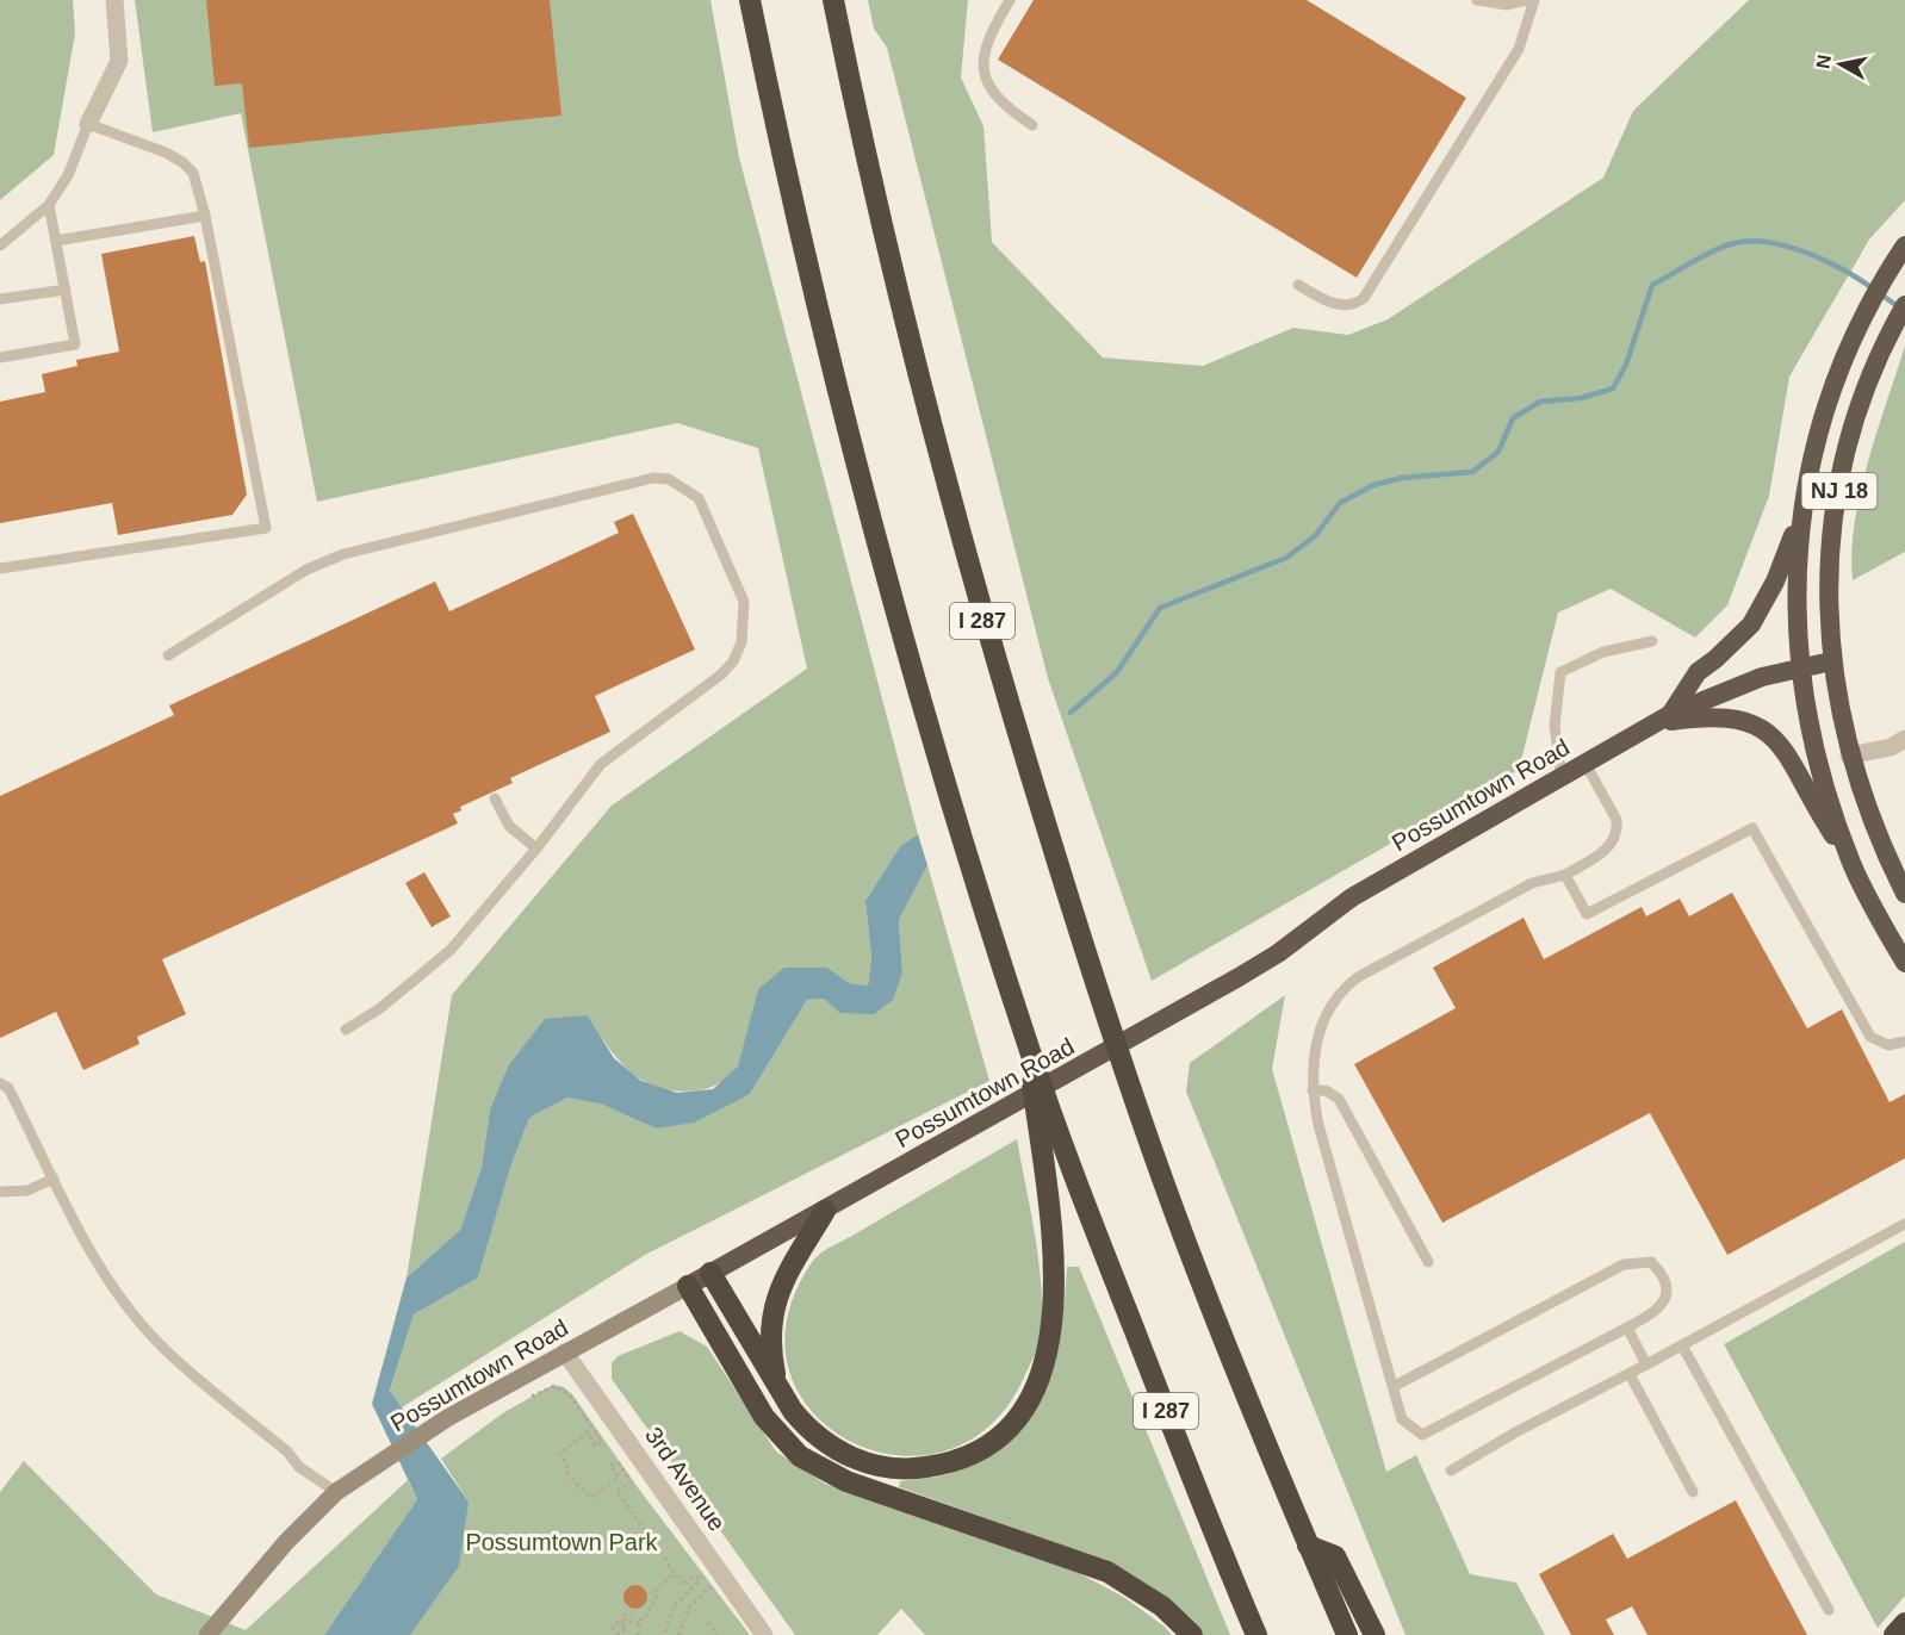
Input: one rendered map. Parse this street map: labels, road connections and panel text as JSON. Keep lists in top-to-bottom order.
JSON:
{
  "streets": {
    "highway": ["NJ 18", "I 287", "Possumtown Road"],
    "street": ["3rd Avenue"]
  },
  "crossings": [
    ["NJ 18", "Possumtown Road"],
    ["Possumtown Road", "3rd Avenue"]
  ],
  "parks": ["Possumtown Park"],
  "north": "left"
}
